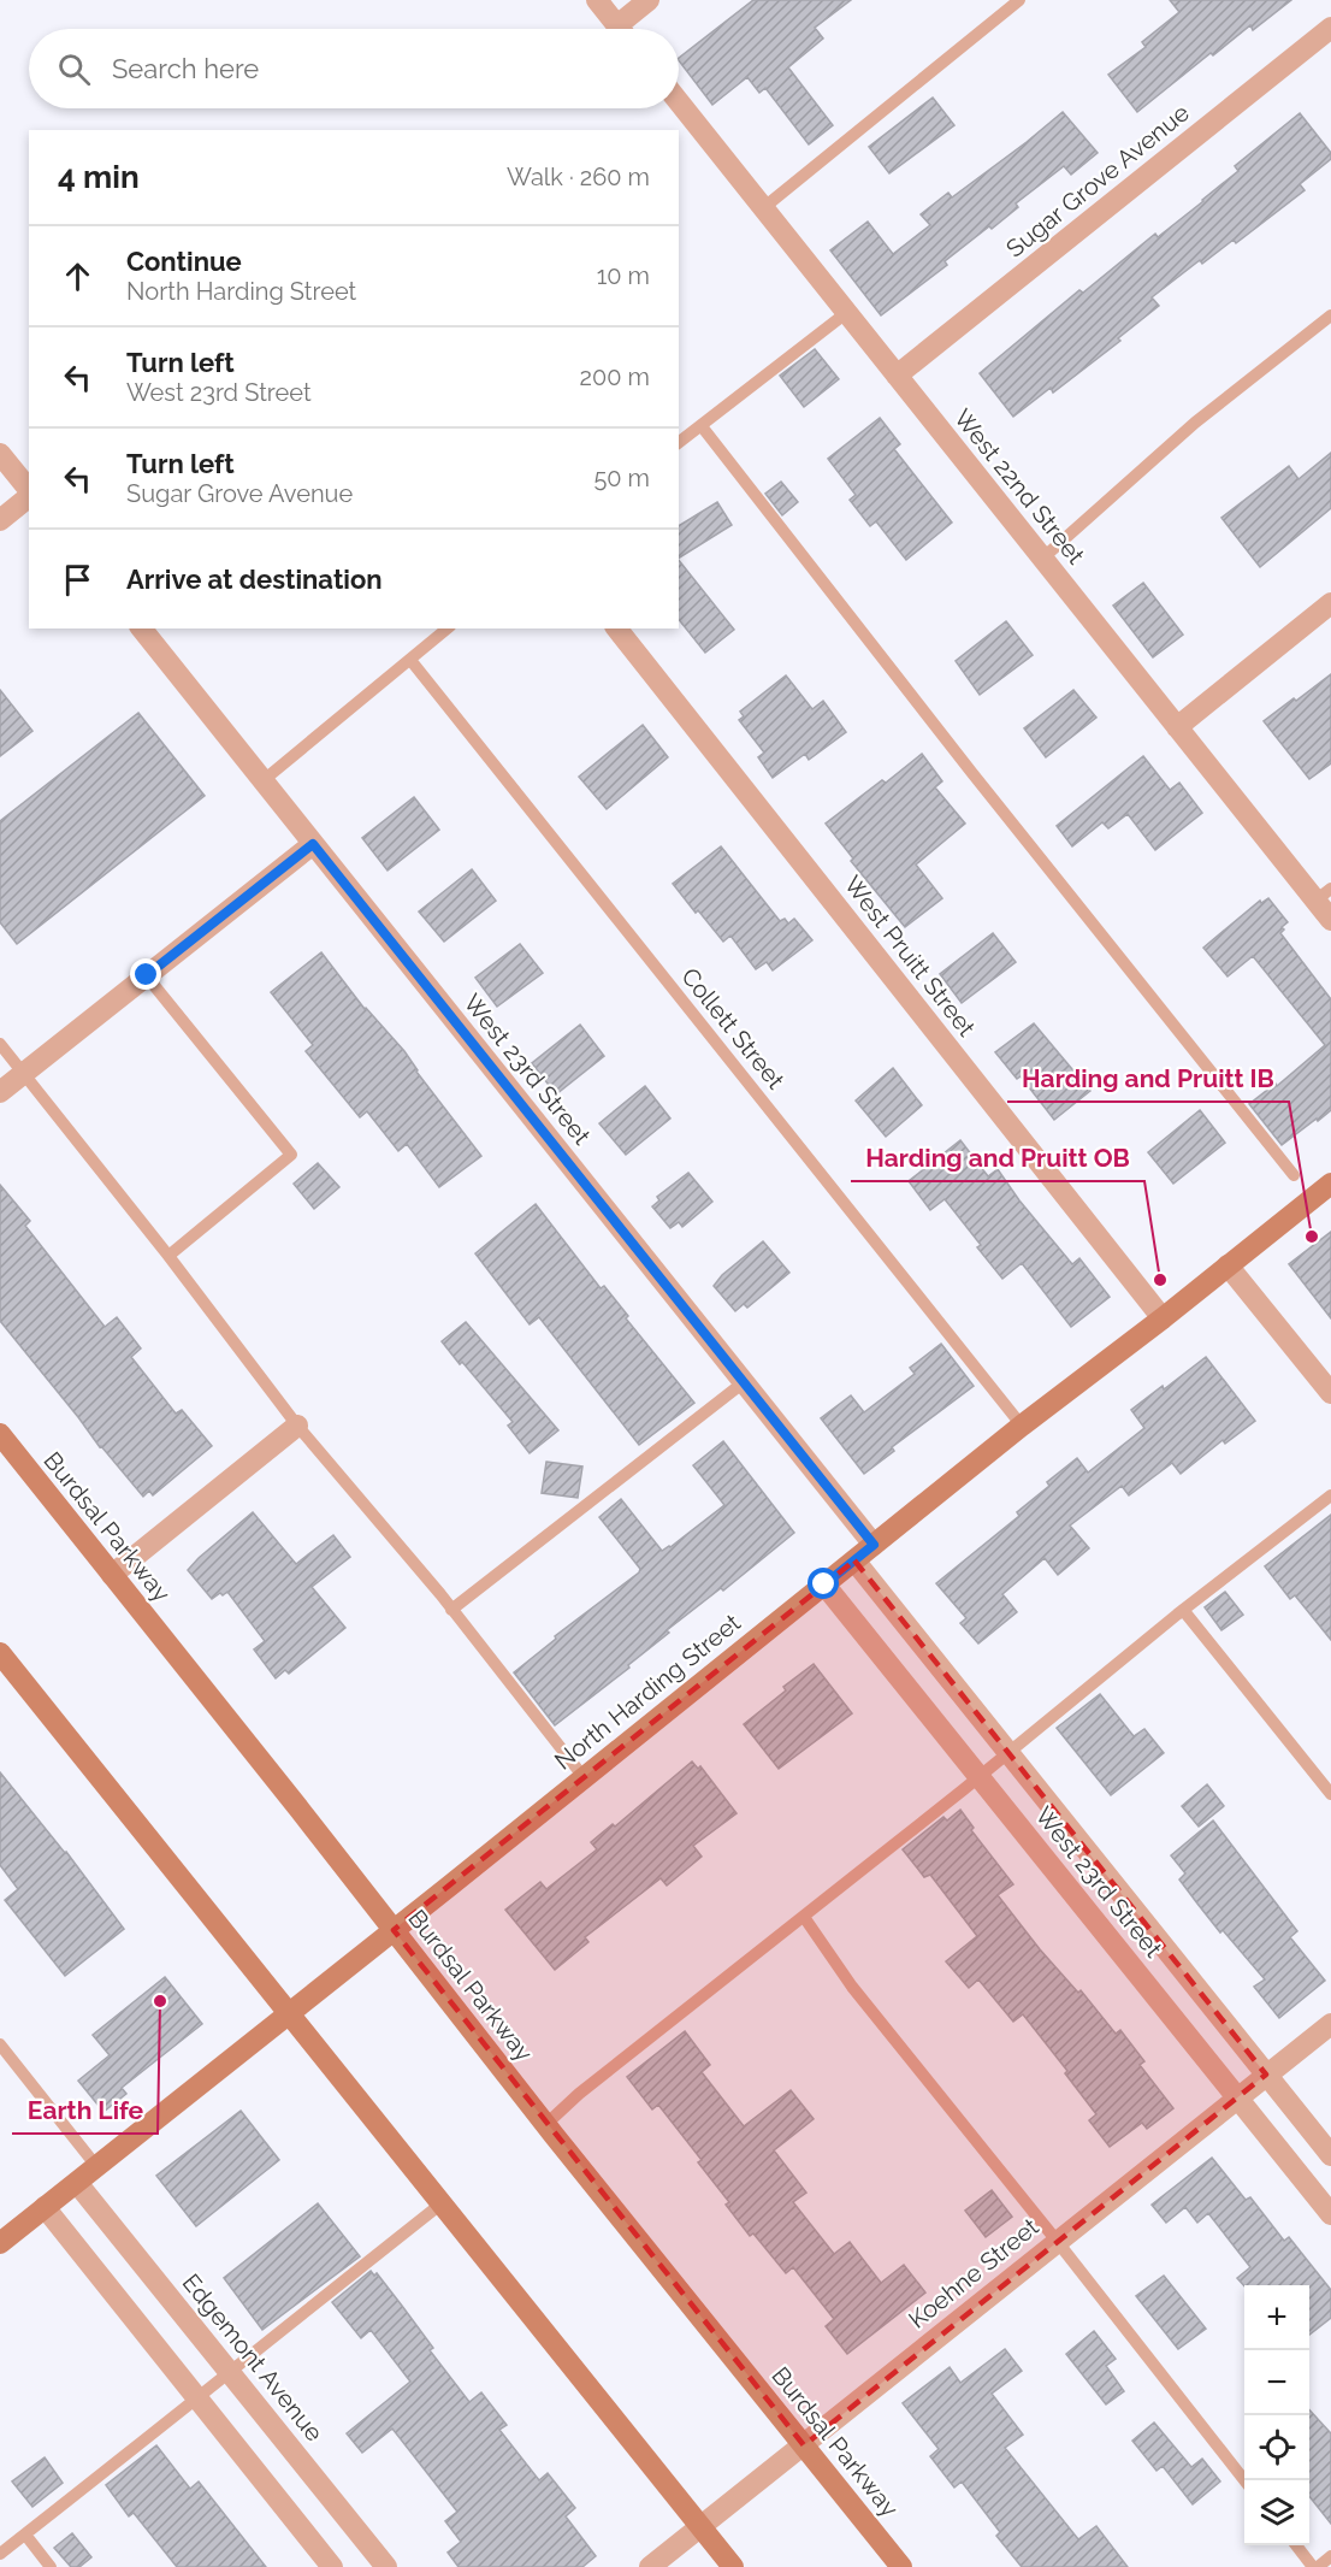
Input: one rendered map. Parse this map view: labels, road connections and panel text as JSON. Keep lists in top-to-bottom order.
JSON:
{
  "streets": {
    "street": [
      "Sugar Grove Avenue",
      "West 22nd Street",
      "West Pruitt Street",
      "West 23rd Street",
      "Burdsal Parkway",
      "North Harding Street",
      "Koehne Street",
      "Edgemont Avenue"
    ],
    "lane": ["Collett Street"]
  },
  "crossings": [
    ["Sugar Grove Avenue", "West 22nd Street"],
    ["West Pruitt Street", "North Harding Street"],
    ["Collett Street", "North Harding Street"],
    ["West 23rd Street", "North Harding Street"],
    ["West 23rd Street", "Koehne Street"],
    ["Burdsal Parkway", "North Harding Street"],
    ["Burdsal Parkway", "Koehne Street"],
    ["North Harding Street", "Edgemont Avenue"]
  ],
  "places": ["Harding and Pruitt IB", "Harding and Pruitt OB", "Earth Life"],
  "page": {
    "search": "Search here",
    "heading": ["4 min", "Walk · 260 m"],
    "list": [
      ["Continue", "North Harding Street", "10 m"],
      ["Turn left", "West 23rd Street", "200 m"],
      ["Turn left", "Sugar Grove Avenue", "50 m"],
      "Arrive at destination"
    ],
    "map_buttons": ["+", "−"]
  }
}
